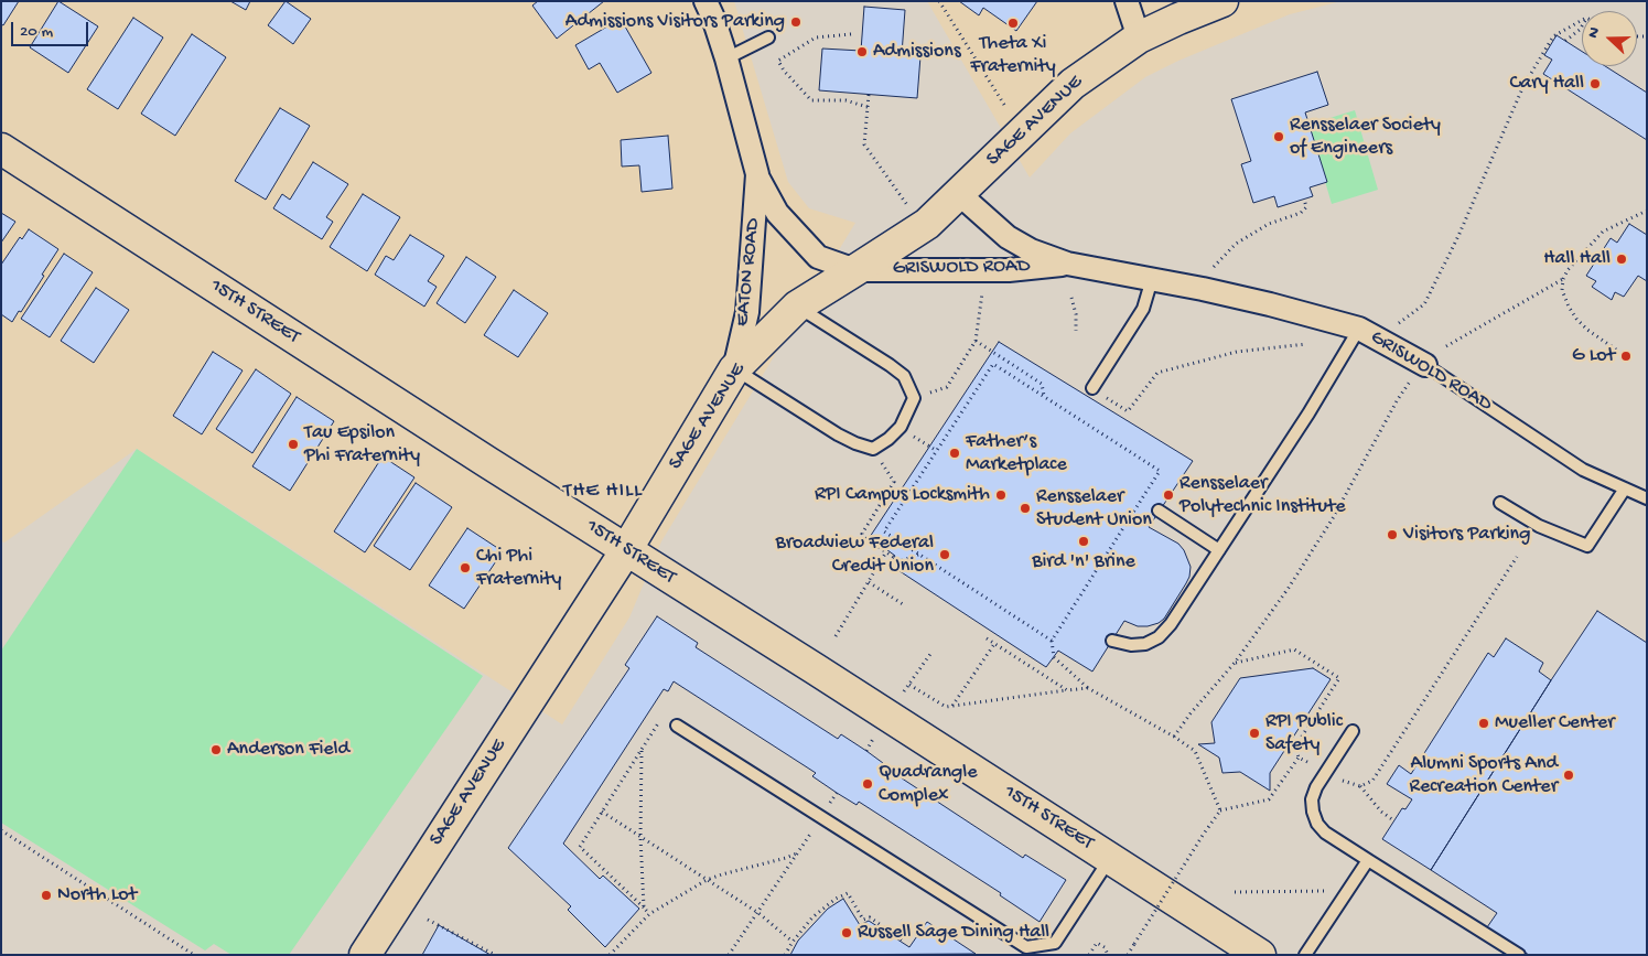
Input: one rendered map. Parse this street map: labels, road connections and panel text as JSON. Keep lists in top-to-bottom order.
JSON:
{
  "streets": {
    "street": [
      "SAGE AVENUE",
      "GRISWOLD ROAD",
      "EATON ROAD",
      "15TH STREET"
    ]
  },
  "crossings": [
    ["SAGE AVENUE", "GRISWOLD ROAD"],
    ["SAGE AVENUE", "EATON ROAD"],
    ["SAGE AVENUE", "15TH STREET"],
    ["GRISWOLD ROAD", "EATON ROAD"]
  ],
  "districts": ["THE HILL"],
  "places": [
    "Admissions Visitors Parking",
    "Theta Xi Fraternity",
    "Admissions",
    "Cary Hall",
    "Rensselaer Society of Engineers",
    "Hall Hall",
    "G Lot",
    "Tau Epsilon Phi Fraternity",
    "Father’s Marketplace",
    "RPI Campus Locksmith",
    "Rensselaer Polytechnic Institute",
    "Rensselaer Student Union",
    "Visitors Parking",
    "Bird 'n' Brine",
    "Broadview Federal Credit Union",
    "Chi Phi Fraternity",
    "Mueller Center",
    "RPI Public Safety",
    "Anderson Field",
    "Alumni Sports And Recreation Center",
    "Quadrangle Complex",
    "North Lot",
    "Russell Sage Dining Hall"
  ],
  "scale_bar": "20 m",
  "north": "left"
}
